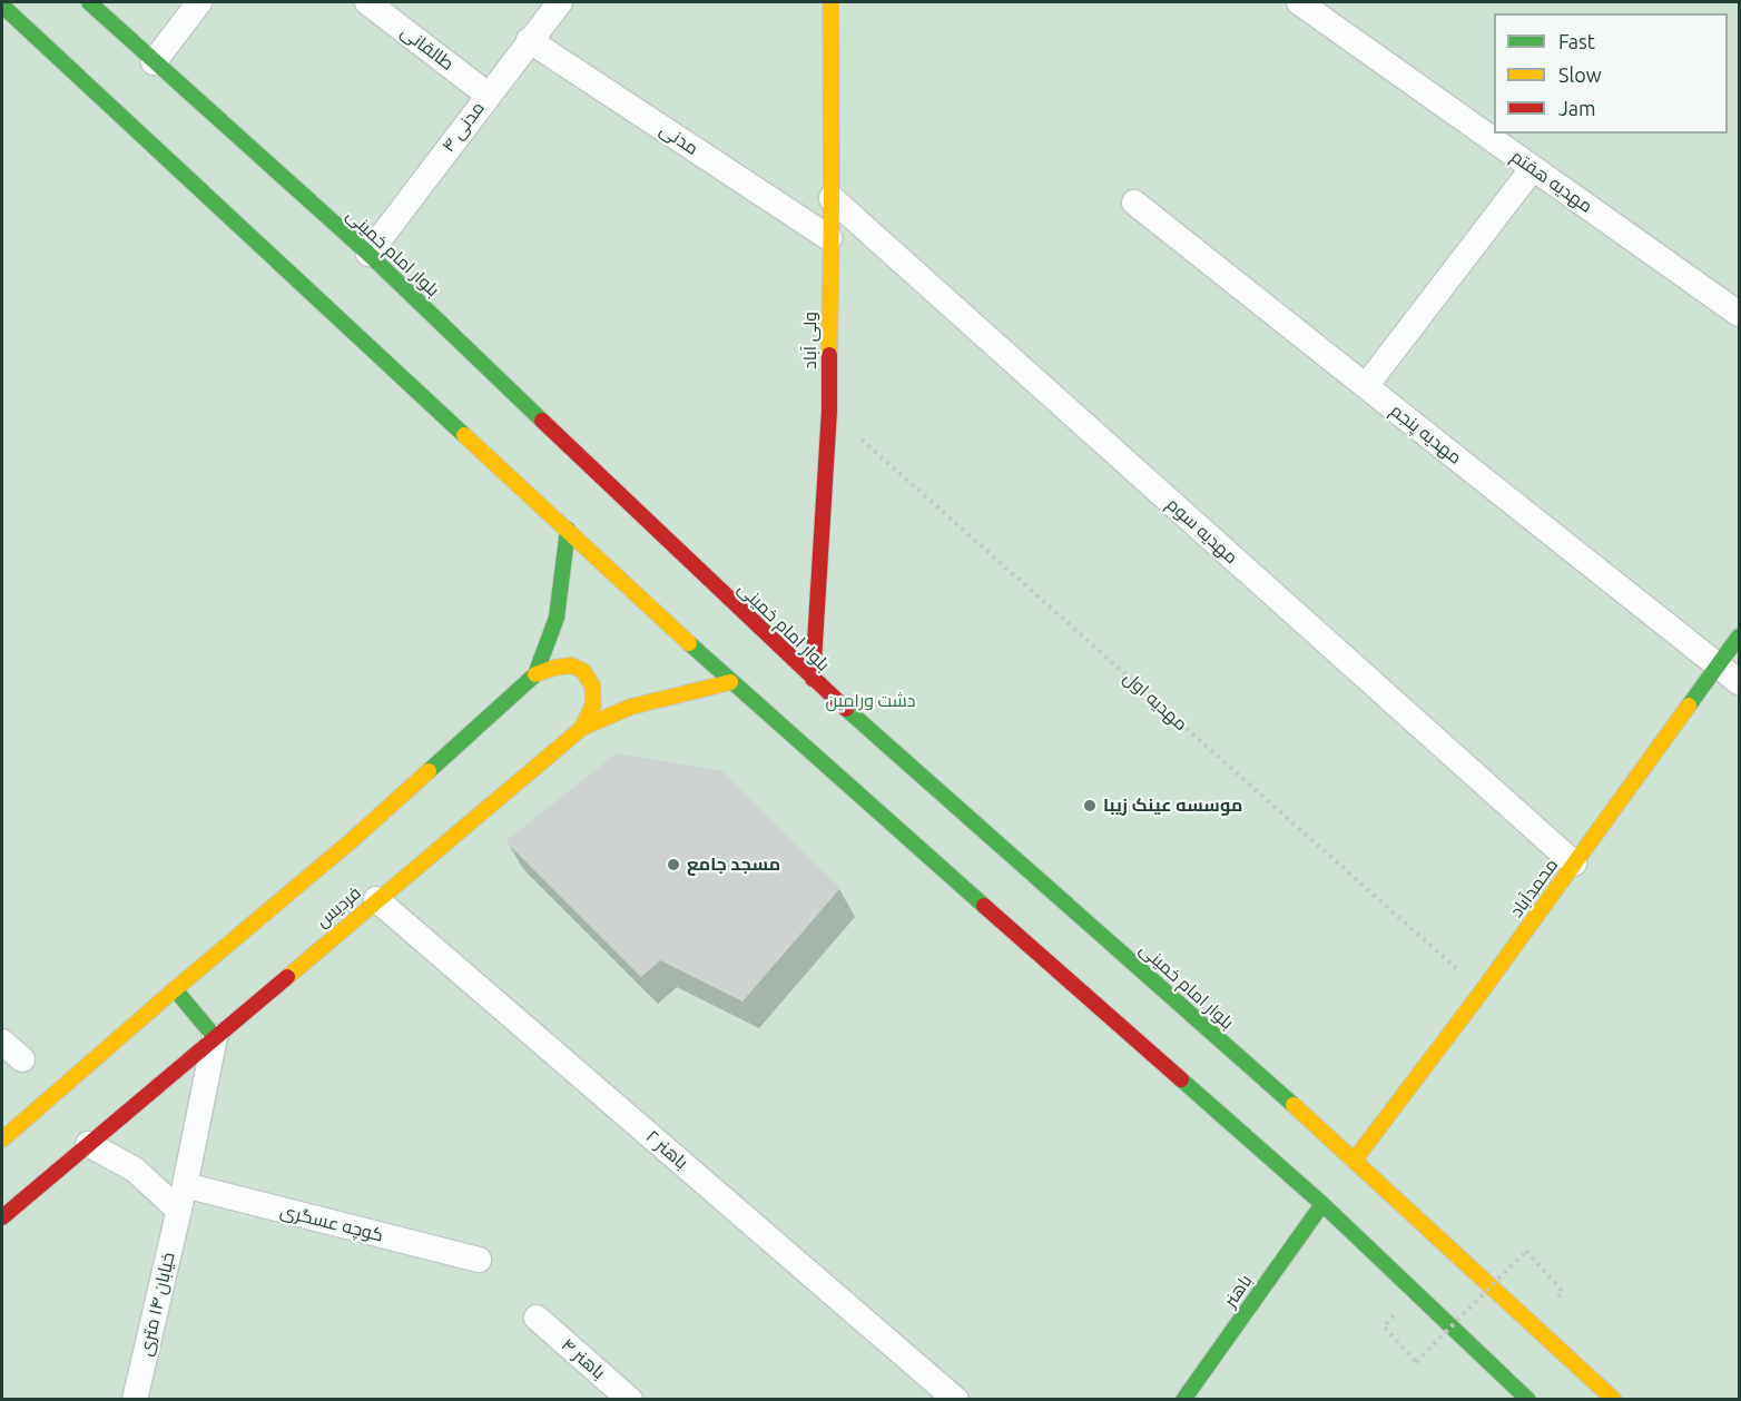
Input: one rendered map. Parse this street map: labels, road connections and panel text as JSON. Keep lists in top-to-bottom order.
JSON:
{
  "streets": {
    "main road": [
      "بلوار امام خمینی",
      "ولی آباد",
      "محمدآباد",
      "فردیس",
      "باهنر"
    ],
    "street": [
      "طالقانی",
      "مدنی ۴",
      "مدنی",
      "مهدیه هفتم",
      "مهدیه پنجم",
      "مهدیه سوم",
      "باهنر ۲",
      "کوچه عسگری",
      "خیابان ۱۴ متری",
      "باهنر ۴"
    ],
    "path": ["مهدیه اول"]
  },
  "crossings": [
    ["طالقانی", "مدنی ۴"],
    ["مدنی ۴", "مدنی"],
    ["مدنی ۴", "بلوار امام خمینی"],
    ["مدنی", "ولی آباد"],
    ["بلوار امام خمینی", "ولی آباد"],
    ["بلوار امام خمینی", "محمدآباد"],
    ["ولی آباد", "مهدیه سوم"],
    ["ولی آباد", "مهدیه اول"],
    ["مهدیه پنجم", "محمدآباد"],
    ["مهدیه سوم", "محمدآباد"],
    ["مهدیه اول", "محمدآباد"],
    ["فردیس", "باهنر ۲"],
    ["فردیس", "خیابان ۱۴ متری"],
    ["کوچه عسگری", "خیابان ۱۴ متری"]
  ],
  "parks": ["دشت ورامین"],
  "places": ["موسسه عینک زیبا", "مسجد جامع"],
  "legend": ["Fast", "Slow", "Jam"]
}
